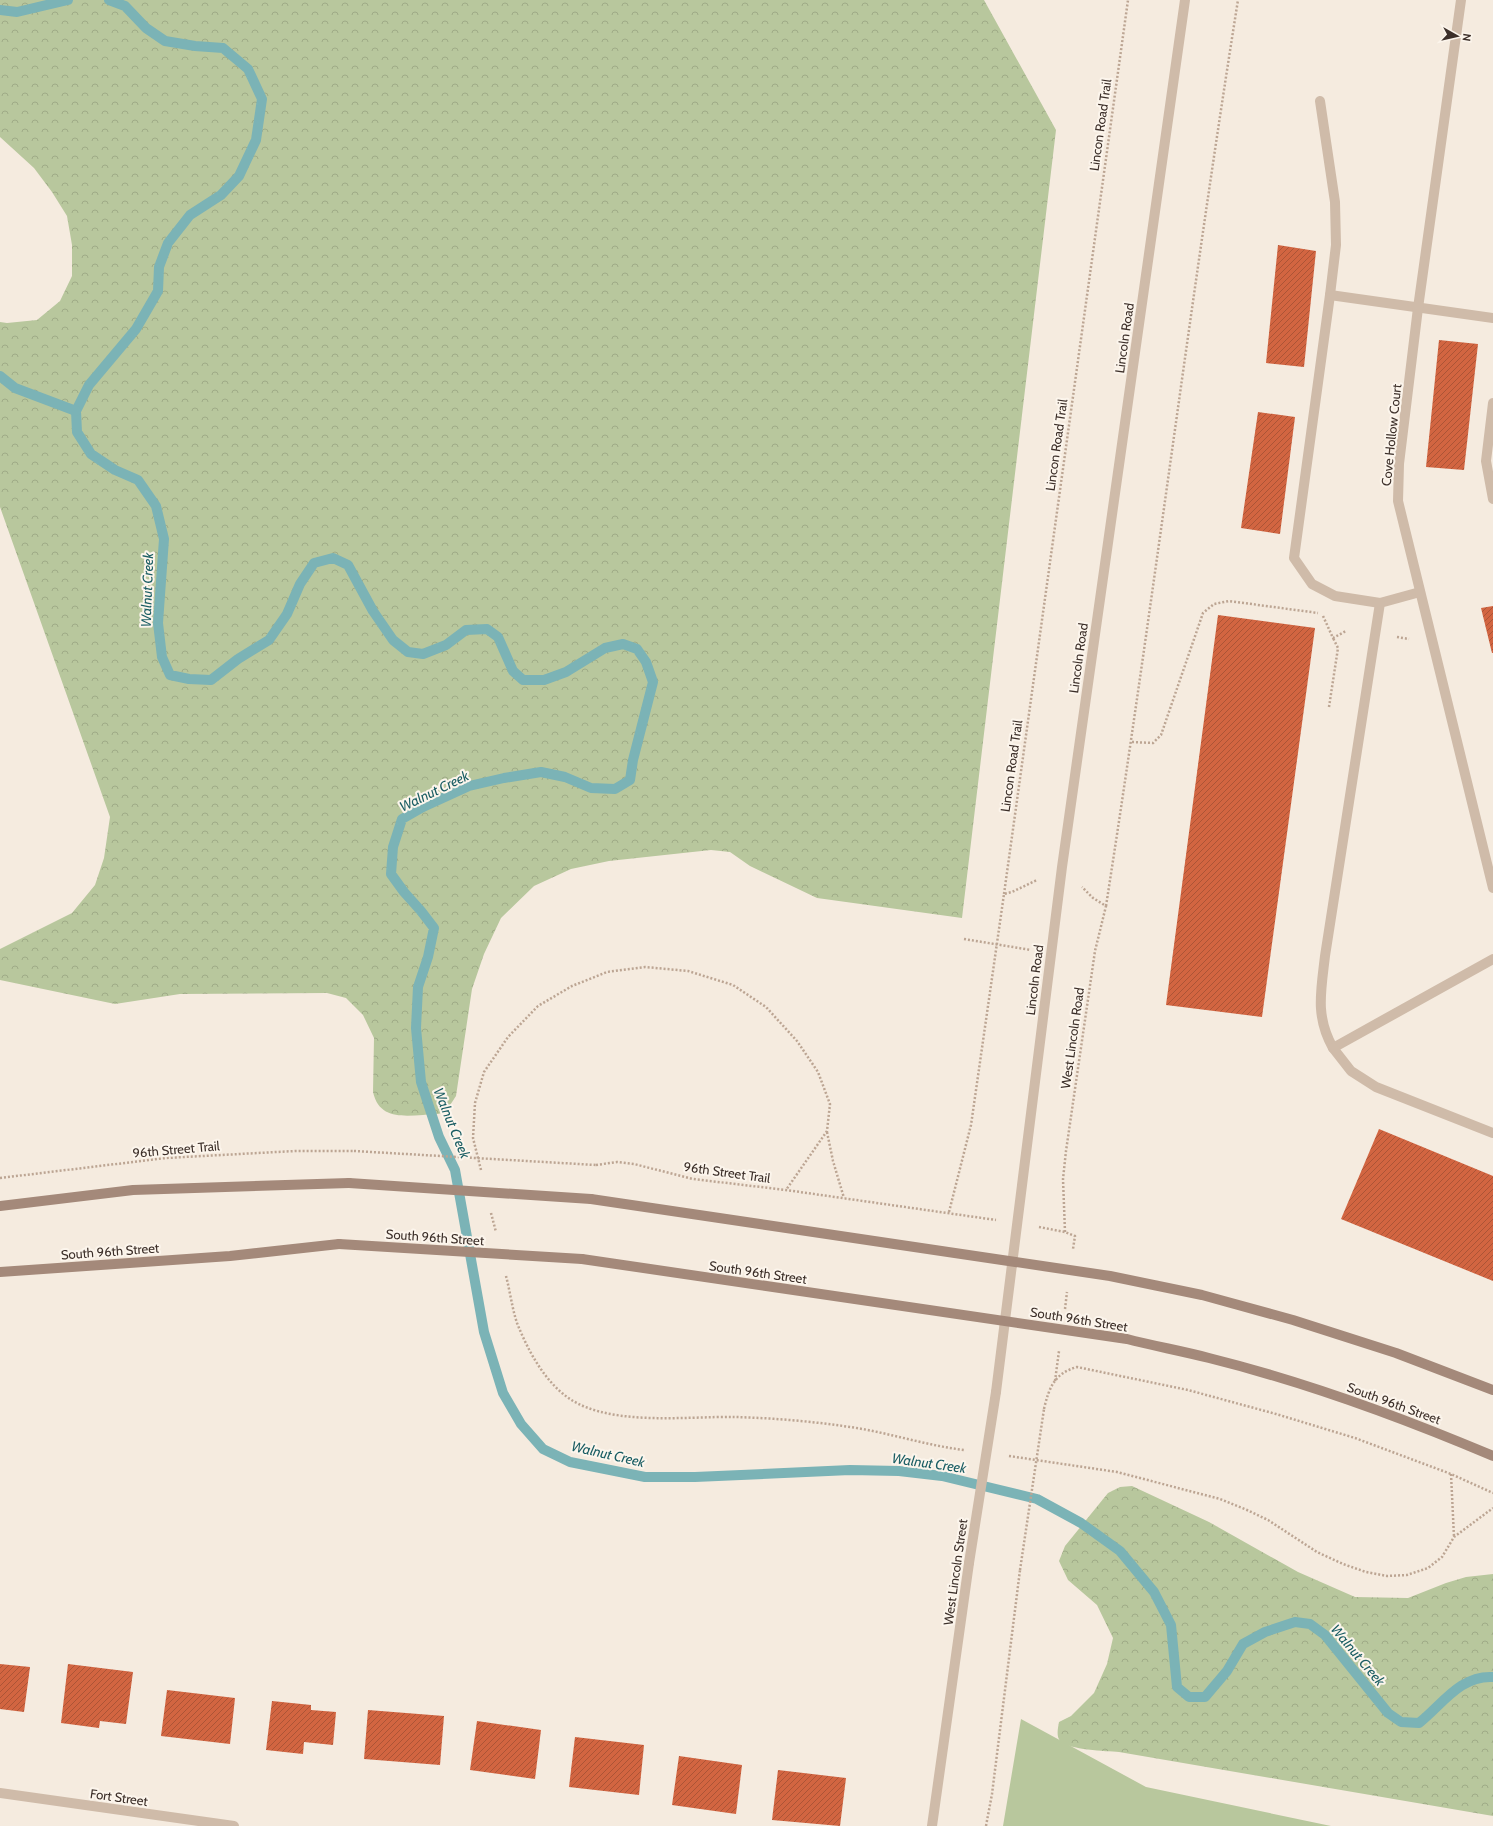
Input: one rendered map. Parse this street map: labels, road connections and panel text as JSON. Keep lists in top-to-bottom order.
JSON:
{
  "streets": {
    "main road": ["South 96th Street"],
    "street": [
      "Lincoln Road",
      "Cove Hollow Court",
      "West Lincoln Street",
      "Fort Street"
    ],
    "path": ["Lincon Road Trail", "West Lincoln Road", "96th Street Trail"]
  },
  "crossings": [
    ["Lincon Road Trail", "96th Street Trail"],
    ["Lincoln Road", "South 96th Street"],
    ["Lincoln Road", "West Lincoln Street"],
    ["South 96th Street", "West Lincoln Street"]
  ],
  "water": ["Walnut Creek"],
  "north": "right"
}
